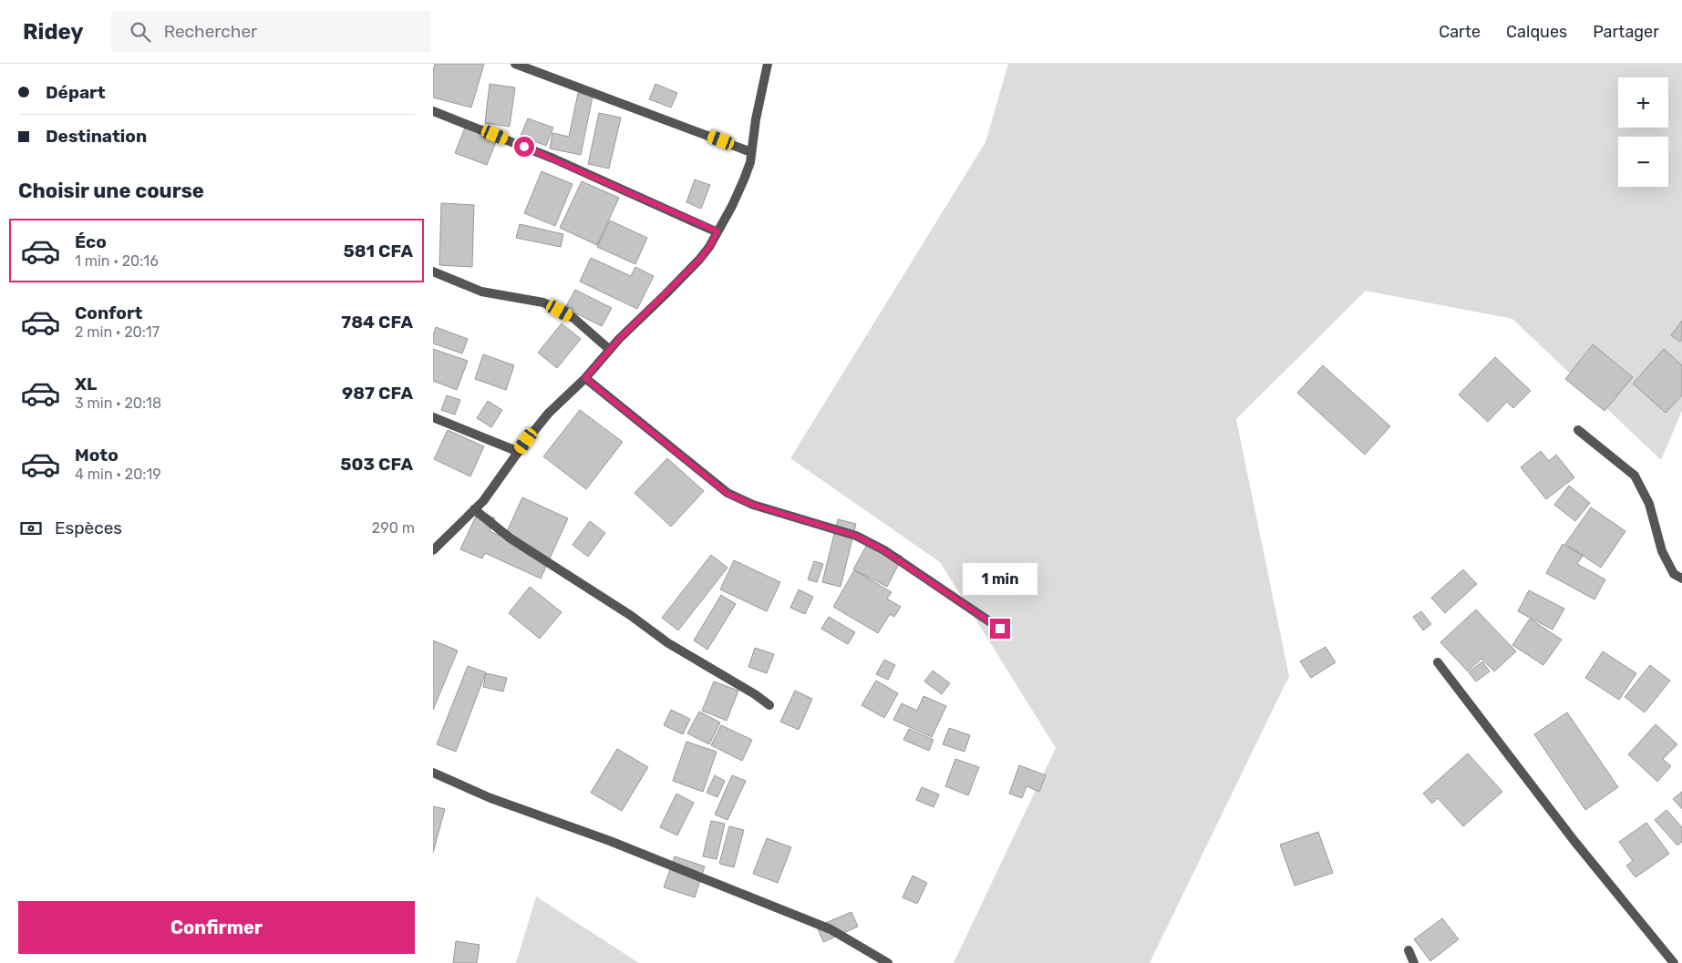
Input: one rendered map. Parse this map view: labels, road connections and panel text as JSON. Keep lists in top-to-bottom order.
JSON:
{
  "page": {
    "header": "Ridey",
    "search": "Rechercher",
    "nav": ["Carte", "Calques", "Partager"],
    "banner": ["Départ", "Destination"],
    "map_buttons": ["+", "−"],
    "heading": "Choisir une course",
    "list": [
      {
        "name": "Éco",
        "note": "1 min · 20:16",
        "value": "581 CFA"
      },
      {
        "name": "Confort",
        "note": "2 min · 20:17",
        "value": "784 CFA"
      },
      {
        "name": "XL",
        "note": "3 min · 20:18",
        "value": "987 CFA"
      },
      {
        "name": "Moto",
        "note": "4 min · 20:19",
        "value": "503 CFA"
      }
    ],
    "pay": ["Espèces", "290 m"],
    "bubble": "1 min",
    "buttons": "Confirmer"
  }
}
